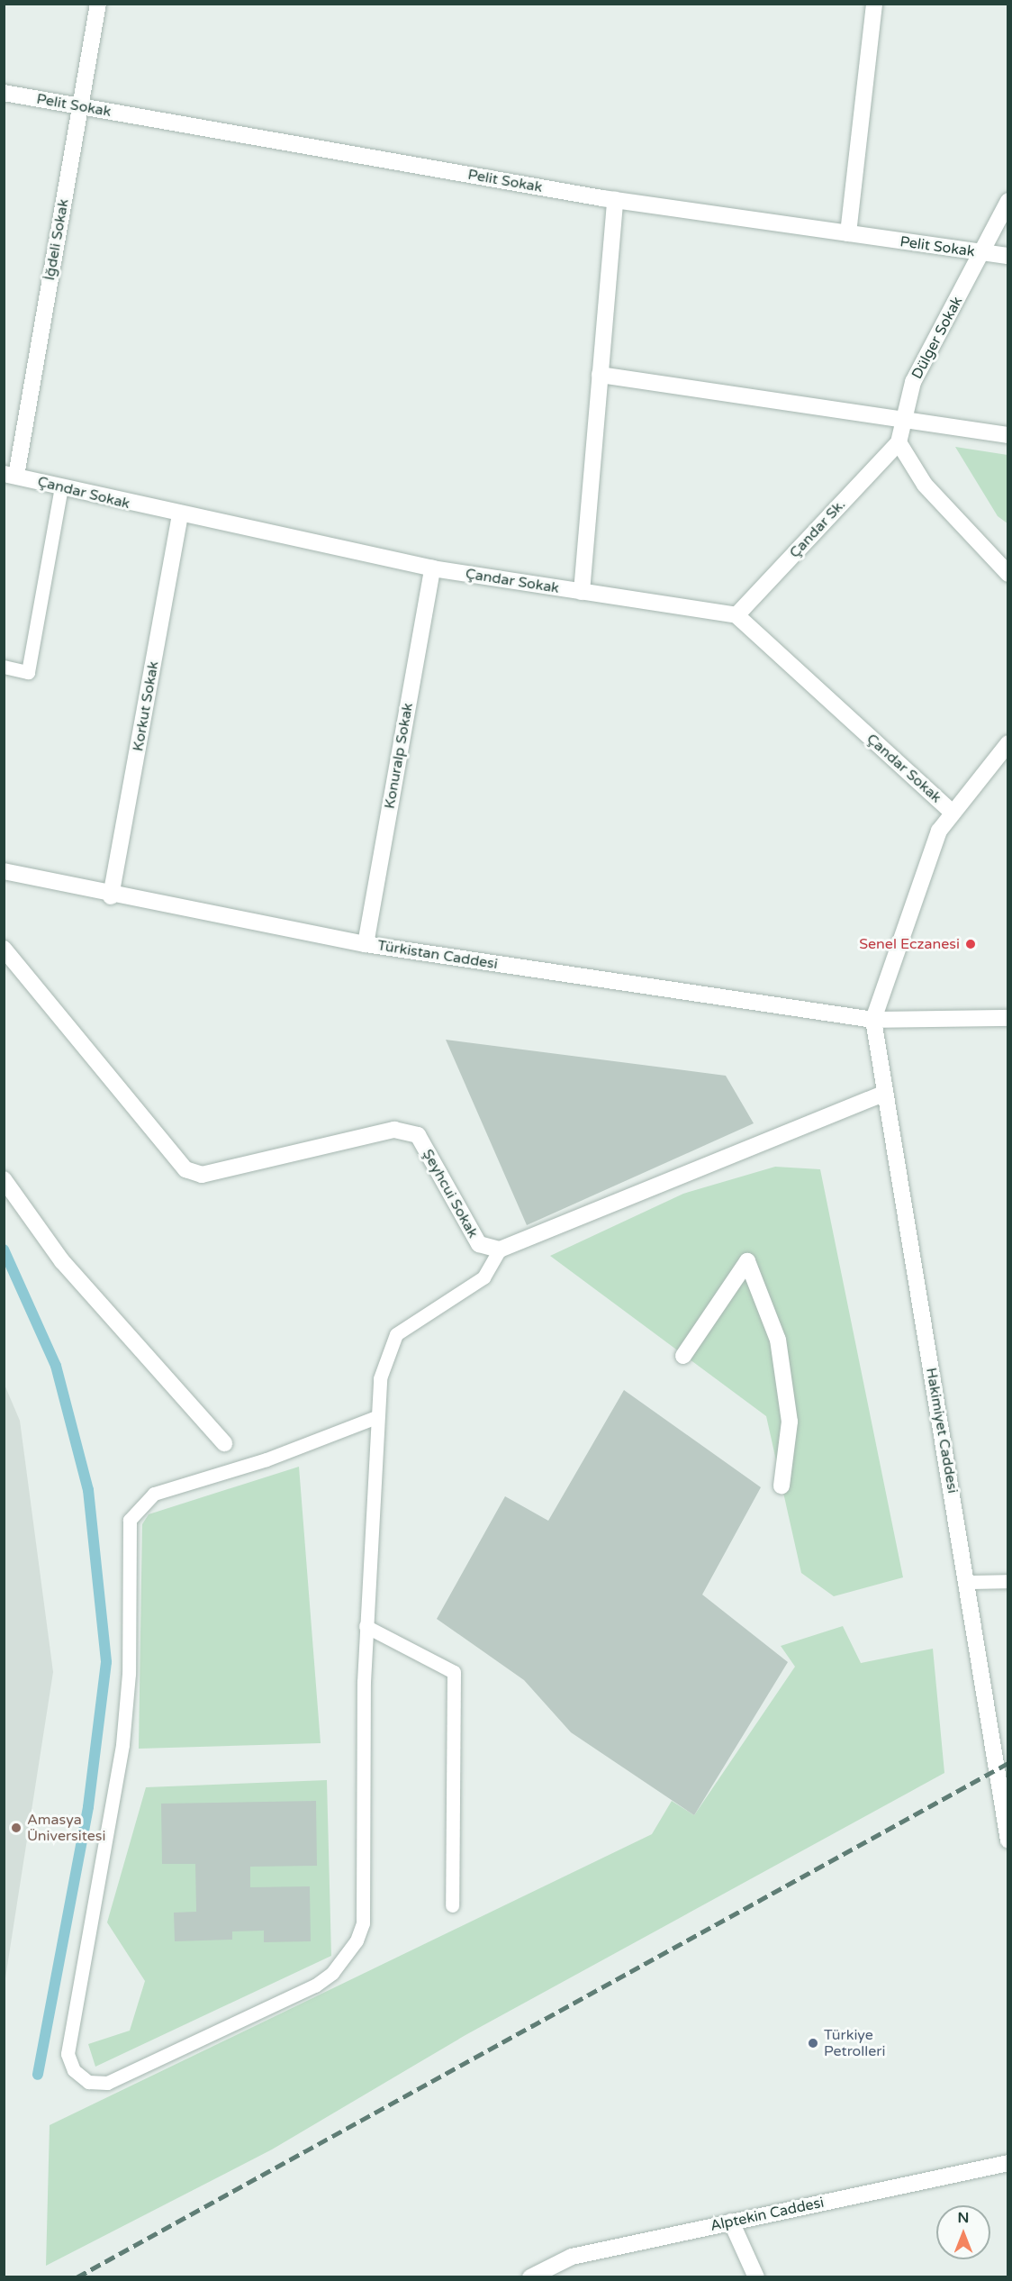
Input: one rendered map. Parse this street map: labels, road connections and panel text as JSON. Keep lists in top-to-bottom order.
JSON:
{
  "streets": {
    "street": [
      "Pelit Sokak",
      "İğdeli Sokak",
      "Dülger Sokak",
      "Çandar Sokak",
      "Çandar Sk.",
      "Korkut Sokak",
      "Konuralp Sokak",
      "Türkistan Caddesi",
      "Şeyhcui Sokak",
      "Hakimiyet Caddesi",
      "Alptekin Caddesi"
    ]
  },
  "crossings": [
    ["Pelit Sokak", "İğdeli Sokak"],
    ["Pelit Sokak", "Dülger Sokak"],
    ["İğdeli Sokak", "Çandar Sokak"],
    ["Dülger Sokak", "Çandar Sk."],
    ["Çandar Sokak", "Çandar Sk."],
    ["Çandar Sokak", "Korkut Sokak"],
    ["Çandar Sokak", "Konuralp Sokak"],
    ["Korkut Sokak", "Türkistan Caddesi"],
    ["Konuralp Sokak", "Türkistan Caddesi"],
    ["Türkistan Caddesi", "Hakimiyet Caddesi"]
  ],
  "places": ["Senel Eczanesi", "Amasya Üniversitesi", "Türkiye Petrolleri"],
  "north": "top"
}
